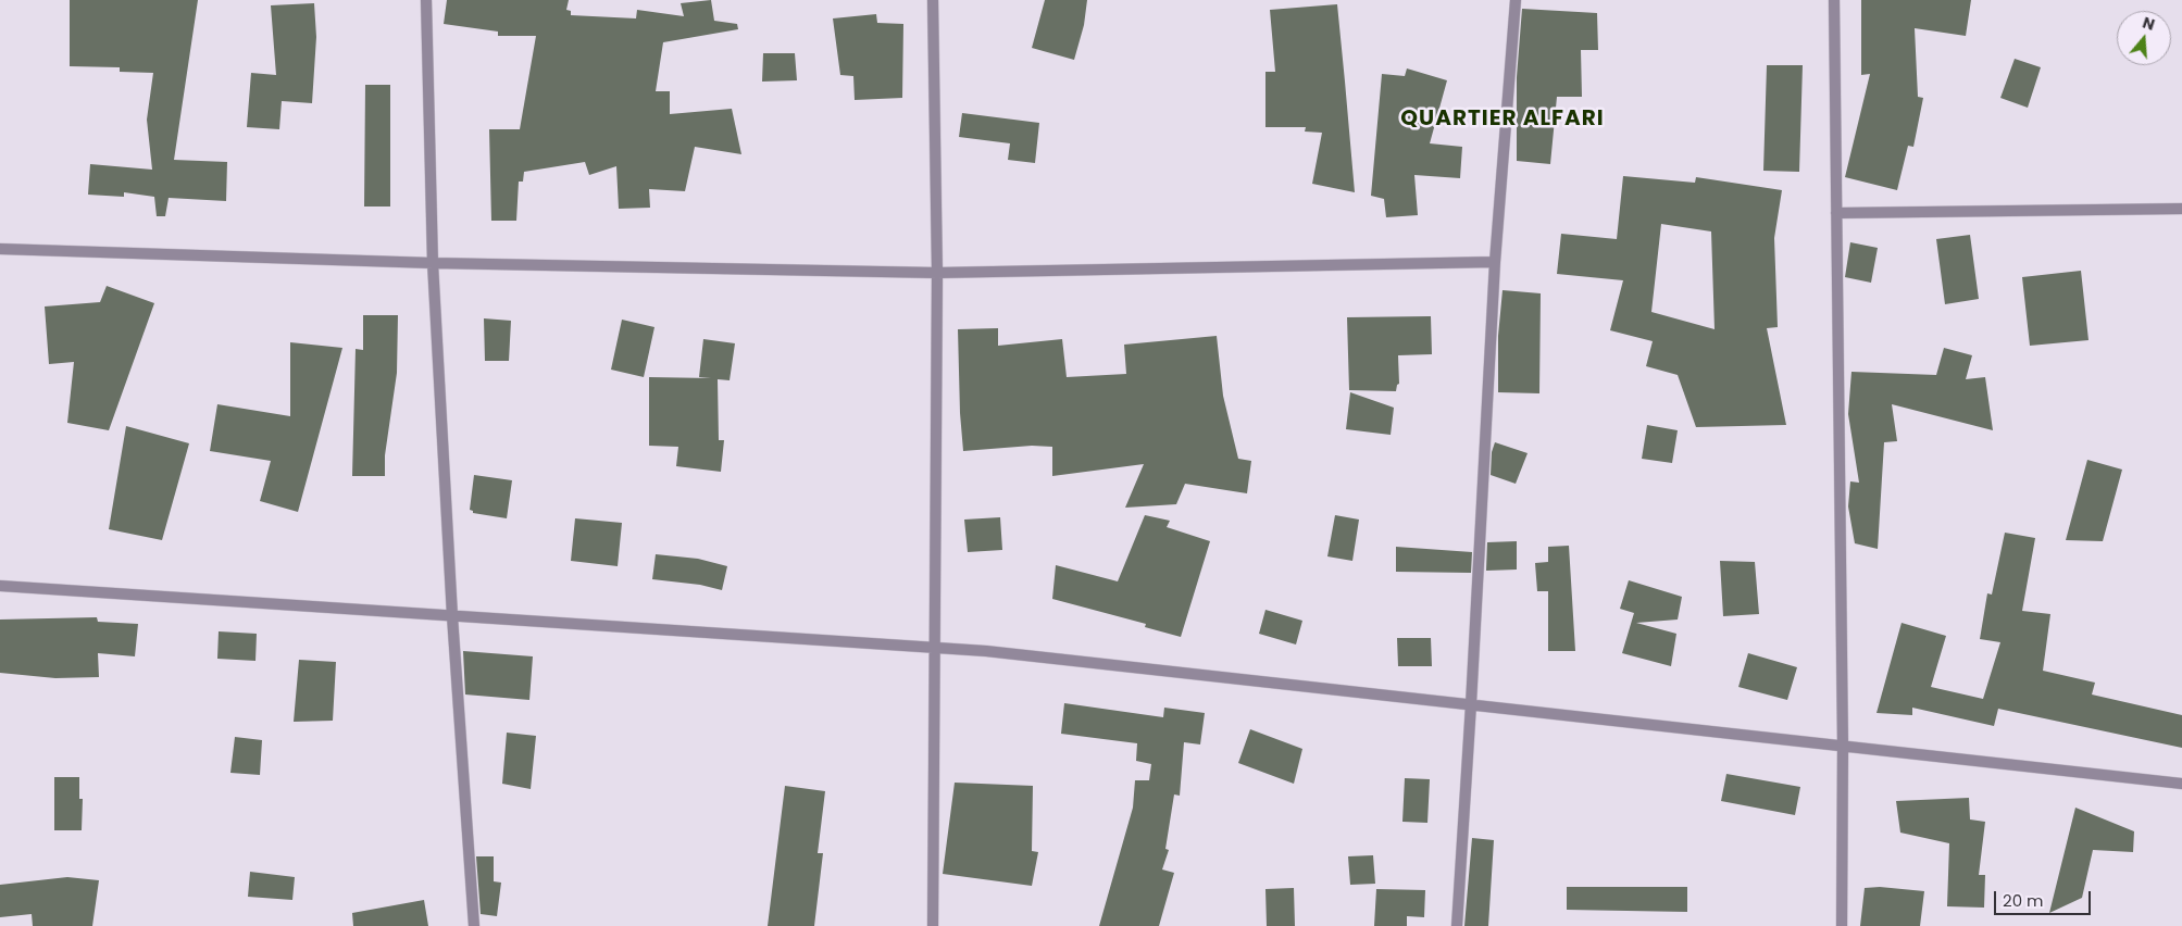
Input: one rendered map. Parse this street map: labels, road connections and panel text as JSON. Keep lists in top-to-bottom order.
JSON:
{
  "districts": ["QUARTIER ALFARI"],
  "scale_bar": "20 m",
  "north": "top"
}
